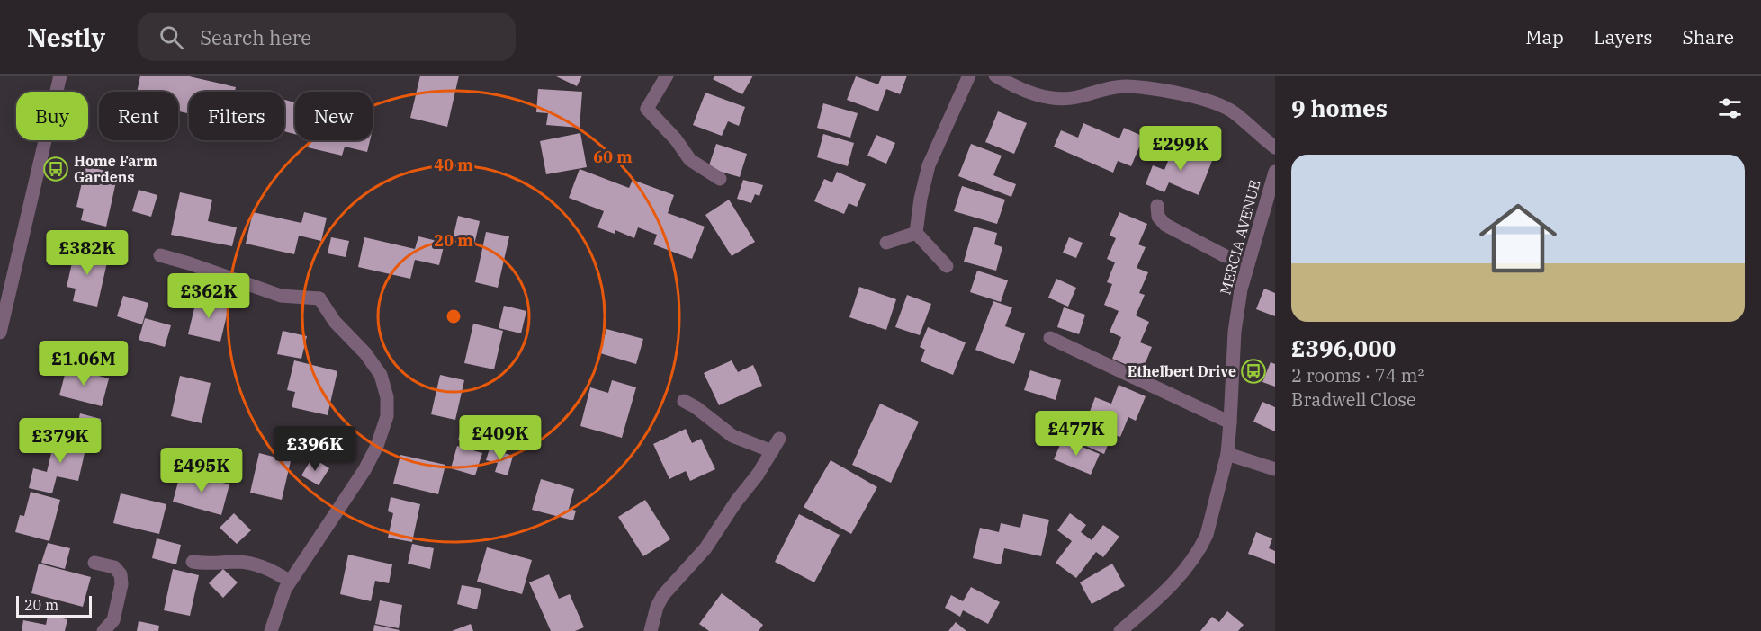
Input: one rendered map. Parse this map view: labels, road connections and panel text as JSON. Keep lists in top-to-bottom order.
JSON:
{
  "streets": {
    "street": ["MERCIA AVENUE"]
  },
  "places": {
    "bus stop": ["Home Farm Gardens", "Ethelbert Drive"]
  },
  "scale_bar": "20 m",
  "page": {
    "header": "Nestly",
    "search": "Search here",
    "nav": ["Map", "Layers", "Share"],
    "heading": "9 homes",
    "chip": [
      "Buy",
      "Rent",
      "Filters",
      "New"
    ],
    "price": [
      "£299K",
      "£382K",
      "£362K",
      "£1.06M",
      "£477K",
      "£409K",
      "£379K",
      "£396K",
      "£495K"
    ],
    "list": [
      {
        "name": "£396,000",
        "note": "2 rooms · 74 m² · Bradwell Close"
      }
    ],
    "scale": "20 m"
  },
  "rings": ["60 m", "40 m", "20 m"]
}
